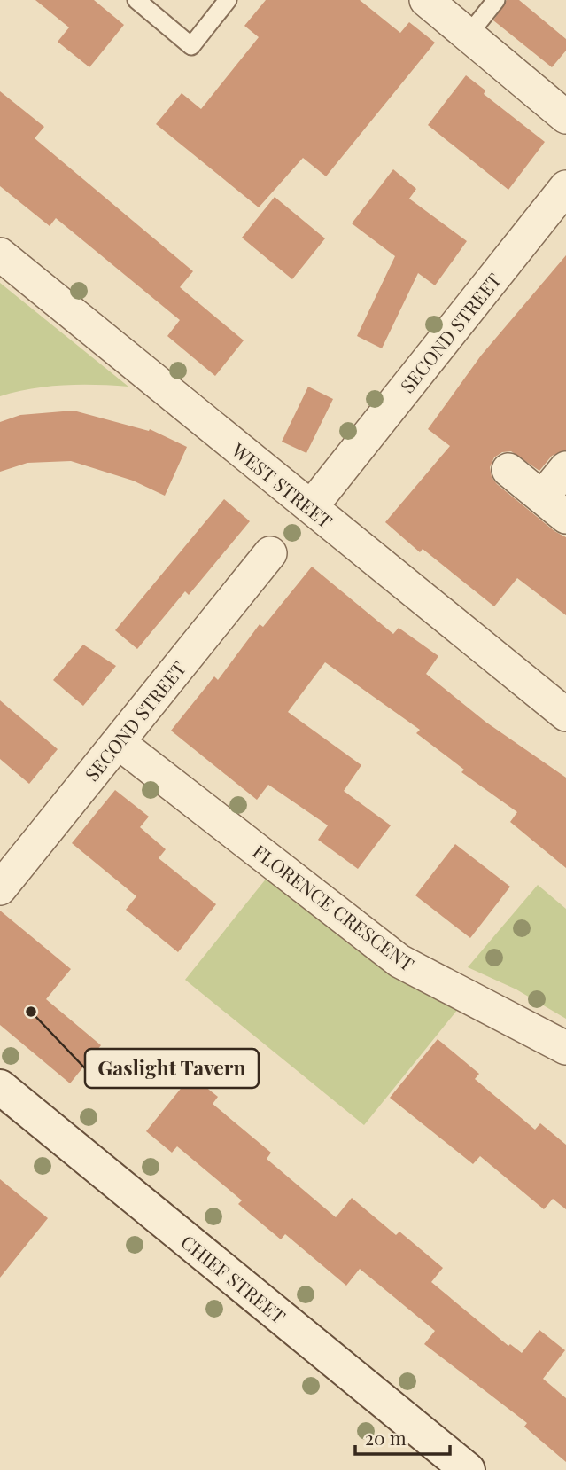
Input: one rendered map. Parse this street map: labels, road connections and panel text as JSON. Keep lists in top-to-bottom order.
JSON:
{
  "streets": {
    "street": [
      "SECOND STREET",
      "WEST STREET",
      "FLORENCE CRESCENT",
      "CHIEF STREET"
    ]
  },
  "crossings": [
    ["SECOND STREET", "WEST STREET"],
    ["SECOND STREET", "FLORENCE CRESCENT"]
  ],
  "places": ["Gaslight Tavern"],
  "scale_bar": "20 m"
}
